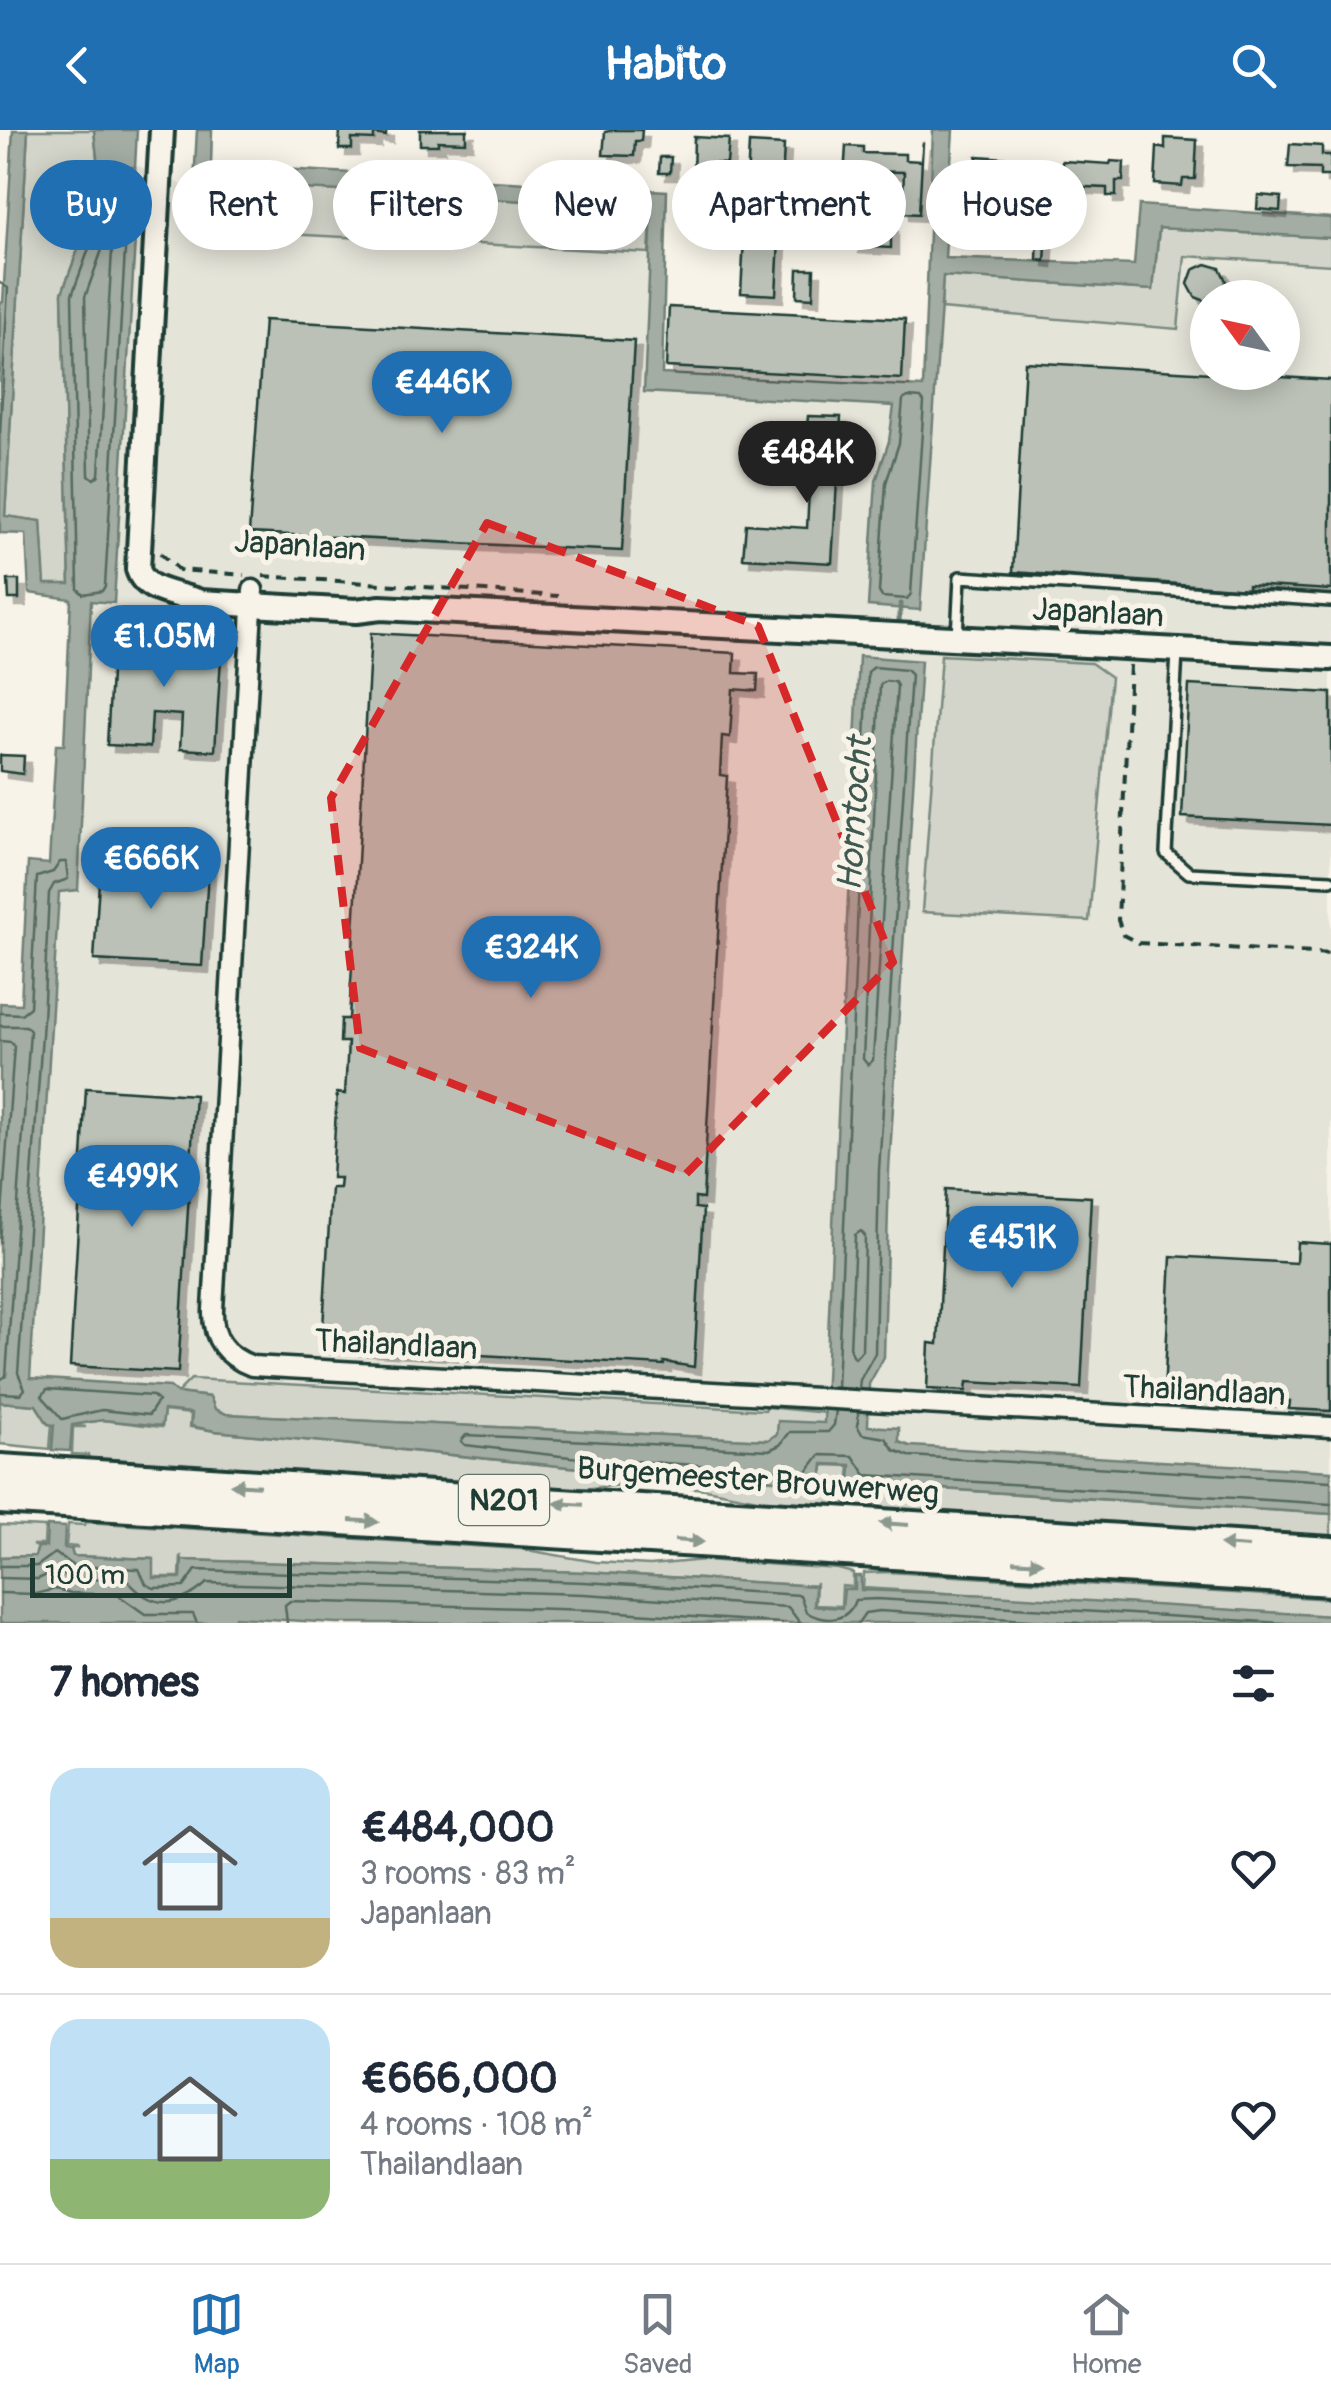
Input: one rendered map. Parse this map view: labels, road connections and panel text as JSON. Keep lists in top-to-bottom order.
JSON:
{
  "streets": {
    "highway": ["Burgemeester Brouwerweg", "N201"],
    "street": ["Japanlaan", "Thailandlaan"]
  },
  "crossings": [
    ["Japanlaan", "Thailandlaan"],
    ["Burgemeester Brouwerweg", "N201"]
  ],
  "water": ["Horntocht"],
  "scale_bar": "100 m",
  "north": "top left",
  "page": {
    "header": "Habito",
    "chip": [
      "Buy",
      "Rent",
      "Filters",
      "New",
      "Apartment",
      "House"
    ],
    "price": [
      "€446K",
      "€484K",
      "€1.05M",
      "€666K",
      "€324K",
      "€499K",
      "€451K"
    ],
    "scale": "100 m",
    "heading": "7 homes",
    "list": [
      {
        "name": "€484,000",
        "note": "3 rooms · 83 m² · Japanlaan"
      },
      {
        "name": "€666,000",
        "note": "4 rooms · 108 m² · Thailandlaan"
      }
    ],
    "tabs": ["Map", "Saved", "Home"]
  }
}
